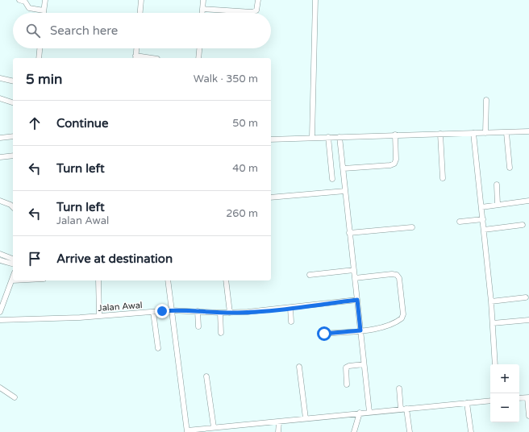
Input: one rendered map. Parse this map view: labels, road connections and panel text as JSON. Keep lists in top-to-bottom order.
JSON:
{
  "streets": {
    "street": ["Jalan Awal"]
  },
  "page": {
    "search": "Search here",
    "heading": ["5 min", "Walk · 350 m"],
    "list": [
      ["Continue", "50 m"],
      ["Turn left", "40 m"],
      ["Turn left", "Jalan Awal", "260 m"],
      "Arrive at destination"
    ],
    "map_buttons": ["+", "−"]
  }
}
